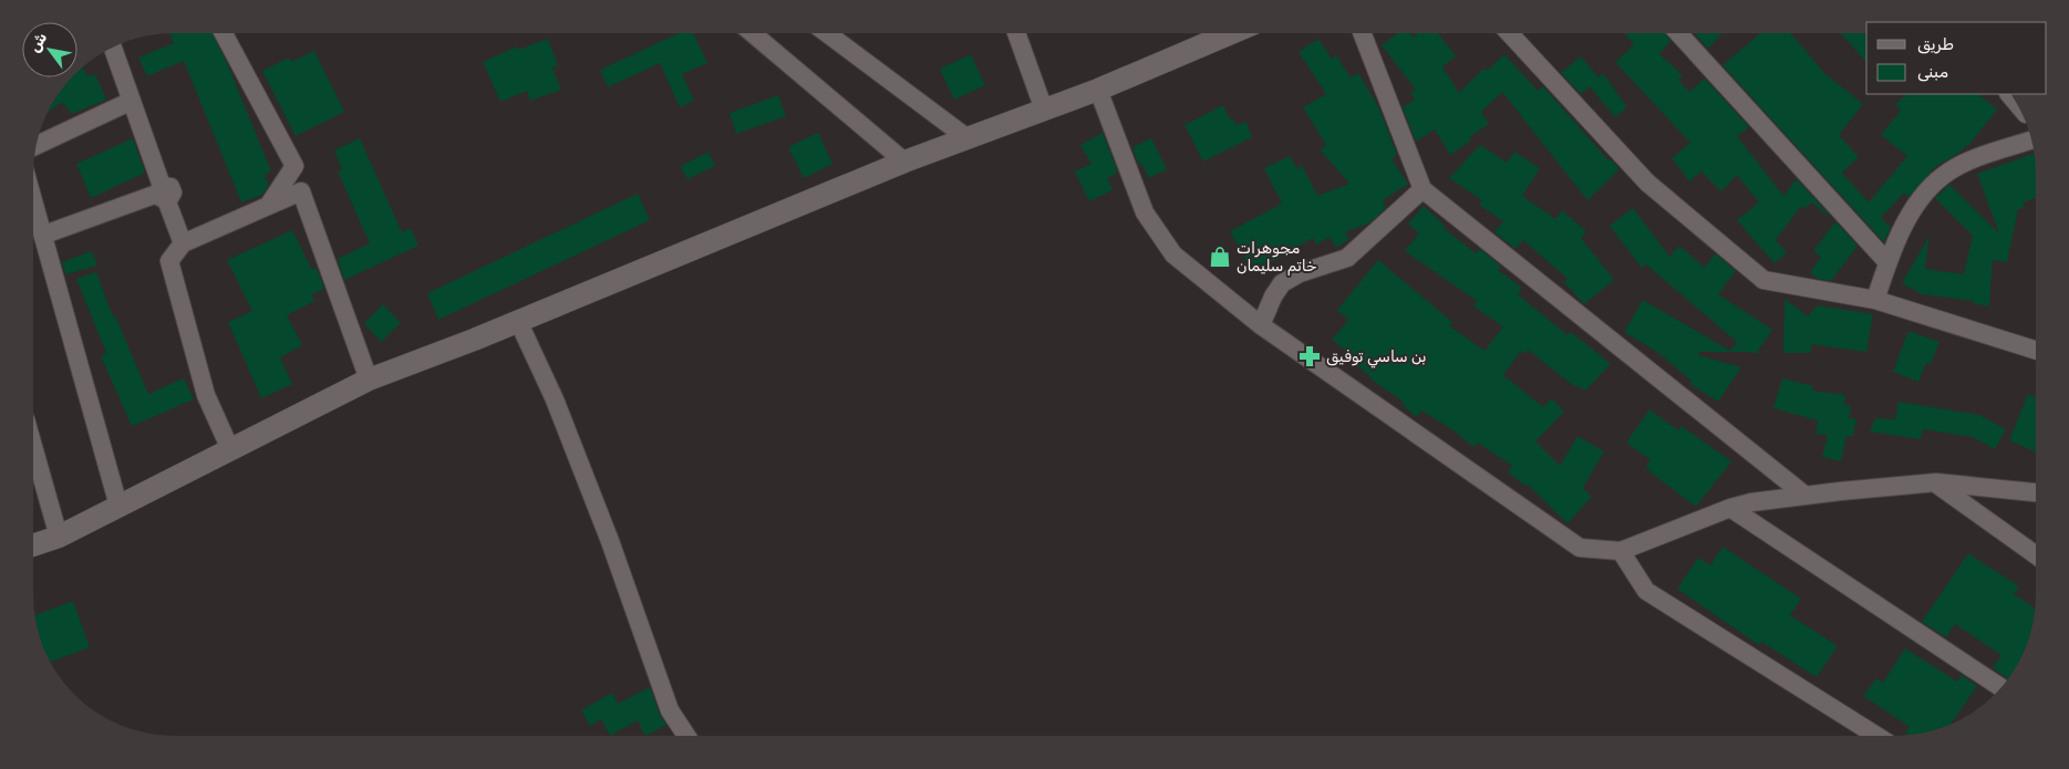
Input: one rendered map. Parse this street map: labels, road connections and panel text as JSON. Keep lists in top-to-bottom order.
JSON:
{
  "places": {
    "shop": ["مجوهرات خاتم سليمان"],
    "pharmacy": ["بن ساسي توفيق"]
  },
  "legend": ["طريق", "مبنى"],
  "north": "top left"
}
